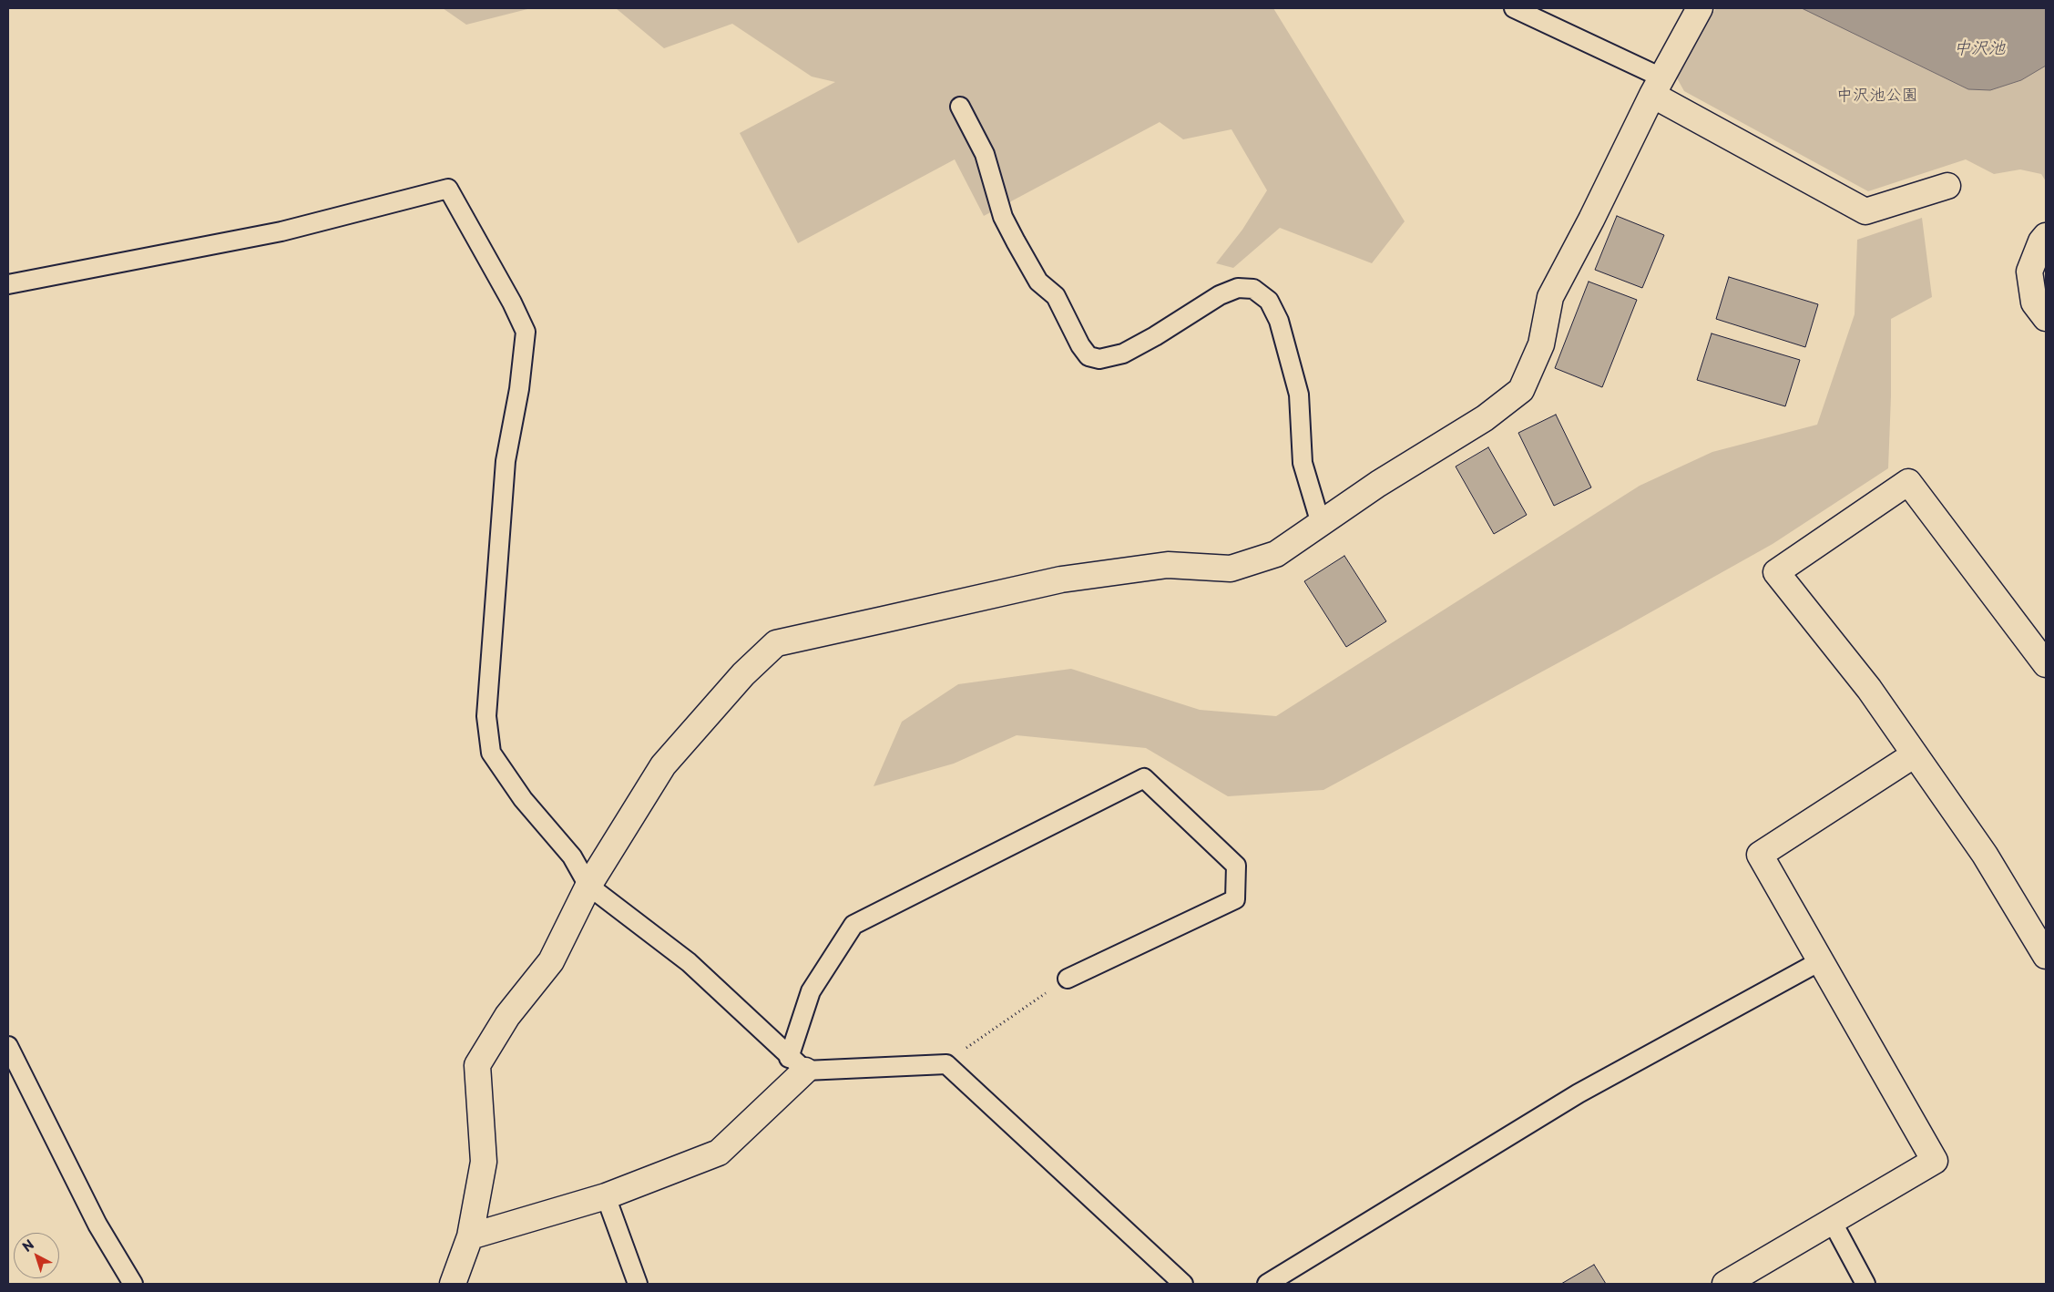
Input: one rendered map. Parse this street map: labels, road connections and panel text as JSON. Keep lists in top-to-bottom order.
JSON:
{
  "water": ["中沢池"],
  "parks": ["中沢池公園"],
  "north": "top left"
}
